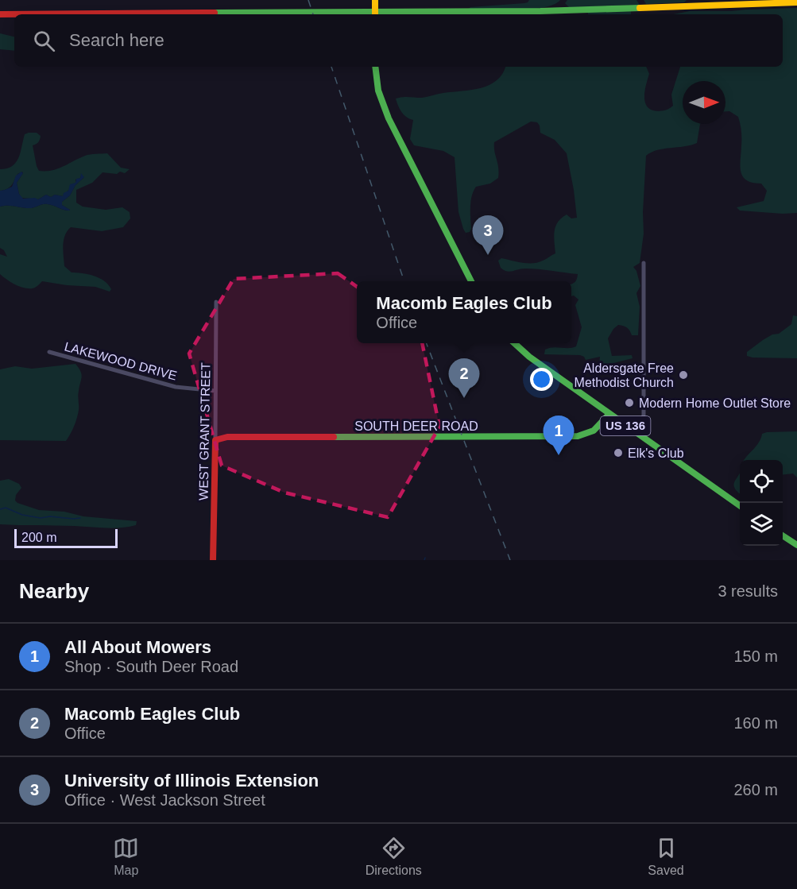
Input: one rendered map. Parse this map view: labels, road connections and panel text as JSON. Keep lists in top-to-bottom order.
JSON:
{
  "streets": {
    "main road": ["SOUTH DEER ROAD", "US 136", "WEST GRANT STREET"],
    "street": ["LAKEWOOD DRIVE"]
  },
  "crossings": [
    ["LAKEWOOD DRIVE", "WEST GRANT STREET"],
    ["SOUTH DEER ROAD", "US 136"],
    ["SOUTH DEER ROAD", "WEST GRANT STREET"]
  ],
  "places": ["Aldersgate Free Methodist Church", "Modern Home Outlet Store", "Elk's Club"],
  "scale_bar": "200 m",
  "north": "right",
  "page": {
    "search": "Search here",
    "pins": ["3", "2", "1"],
    "popup": ["Macomb Eagles Club", "Office"],
    "scale": "200 m",
    "heading": ["Nearby", "3 results"],
    "list": [
      {
        "mark": "1",
        "name": "All About Mowers",
        "note": "Shop · South Deer Road",
        "value": "150 m"
      },
      {
        "mark": "2",
        "name": "Macomb Eagles Club",
        "note": "Office",
        "value": "160 m"
      },
      {
        "mark": "3",
        "name": "University of Illinois Extension",
        "note": "Office · West Jackson Street",
        "value": "260 m"
      }
    ],
    "nav": ["Map", "Directions", "Saved"]
  }
}
